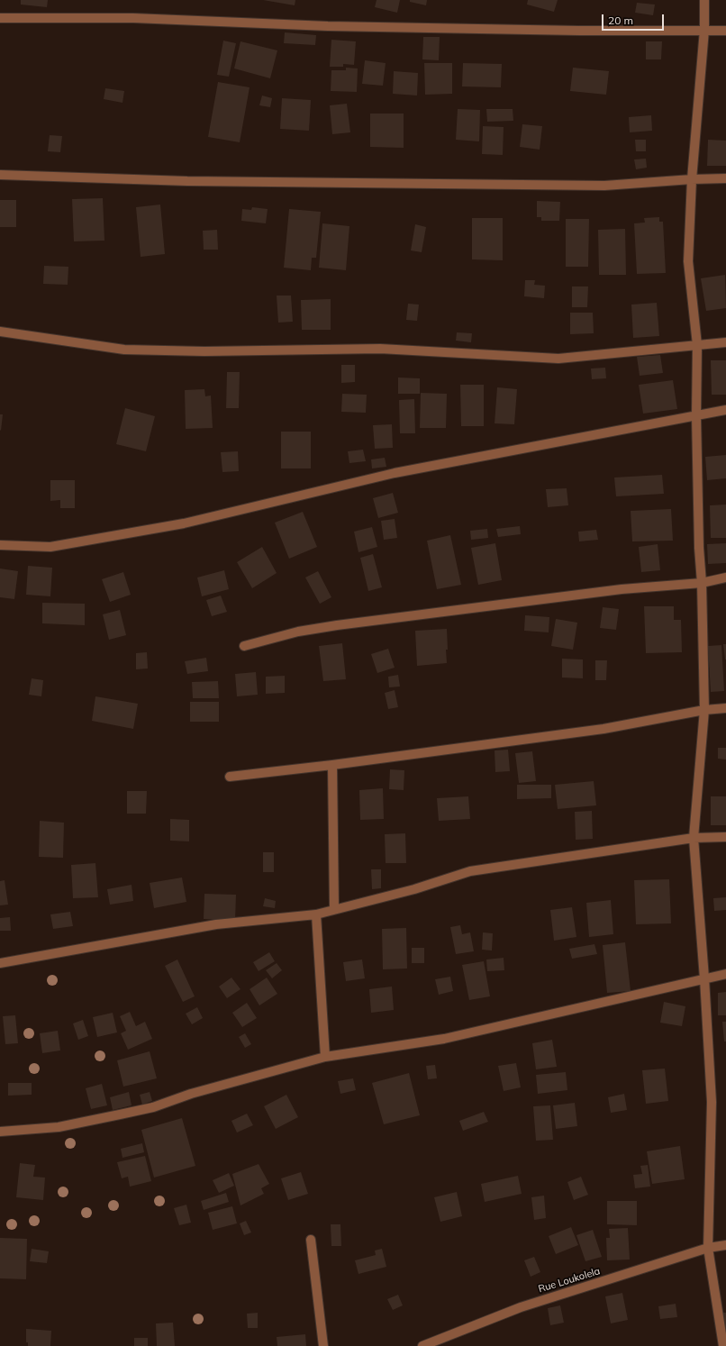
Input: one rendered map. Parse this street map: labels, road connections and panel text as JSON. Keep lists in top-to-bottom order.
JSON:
{
  "streets": {
    "street": ["Rue Loukolela"]
  },
  "scale_bar": "20 m"
}
